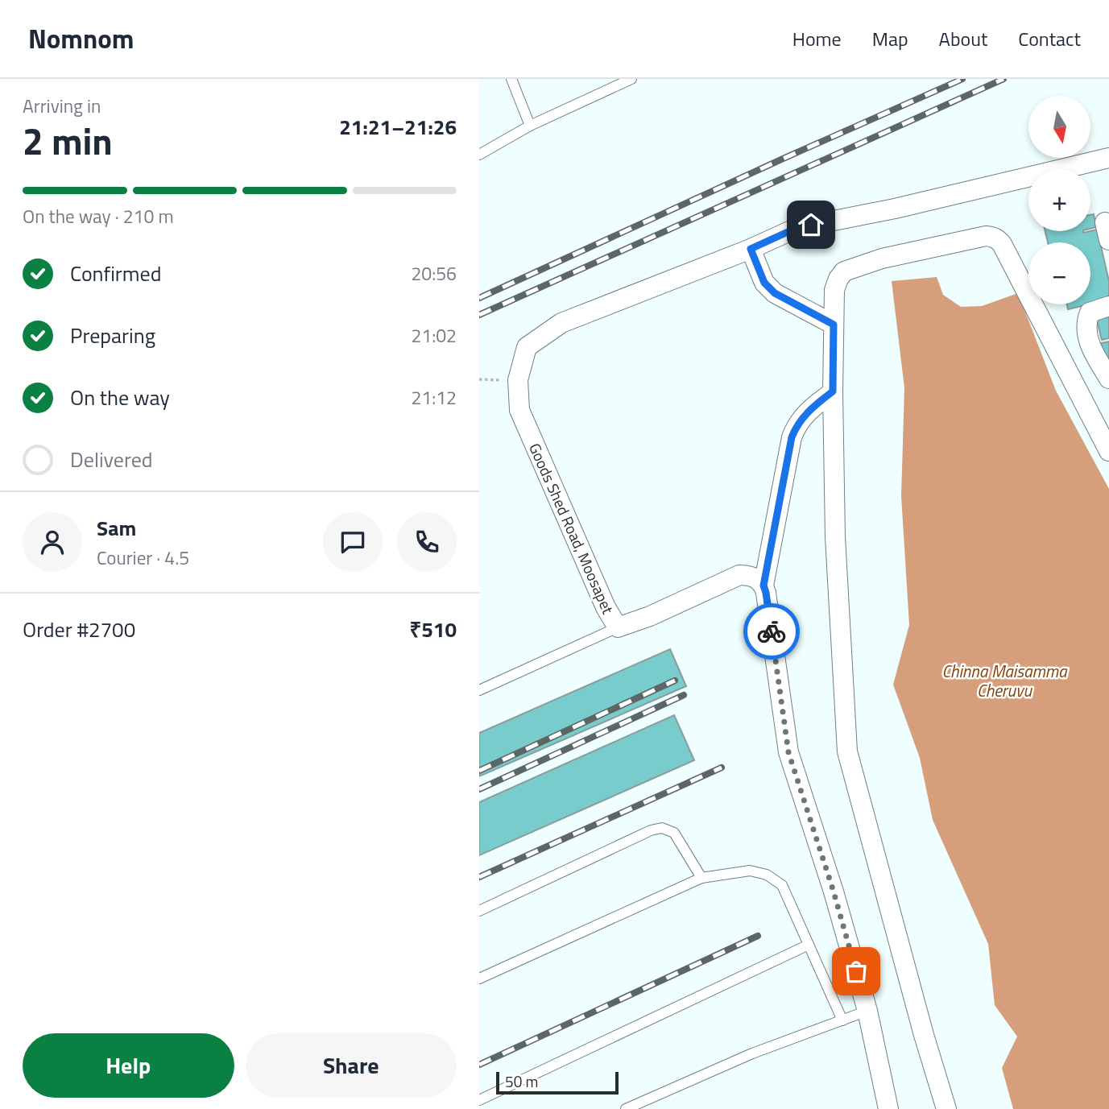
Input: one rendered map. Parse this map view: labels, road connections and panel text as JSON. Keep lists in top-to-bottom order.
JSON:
{
  "streets": {
    "street": ["Goods Shed Road, Moosapet"]
  },
  "water": ["Chinna Maisamma Cheruvu"],
  "scale_bar": "50 m",
  "north": "bottom",
  "page": {
    "header": "Nomnom",
    "nav": [
      "Home",
      "Map",
      "About",
      "Contact"
    ],
    "heading": ["2 min", "Arriving in", "21:21–21:26"],
    "panel": [
      "Sam",
      "Courier · 4.5",
      "Order #2700",
      "₹510"
    ],
    "map_buttons": ["+", "−"],
    "bar": "On the way · 210 m",
    "list": [
      ["Confirmed", "20:56"],
      ["Preparing", "21:02"],
      ["On the way", "21:12"],
      "Delivered"
    ],
    "buttons": ["Help", "Share"],
    "scale": "50 m"
  }
}
